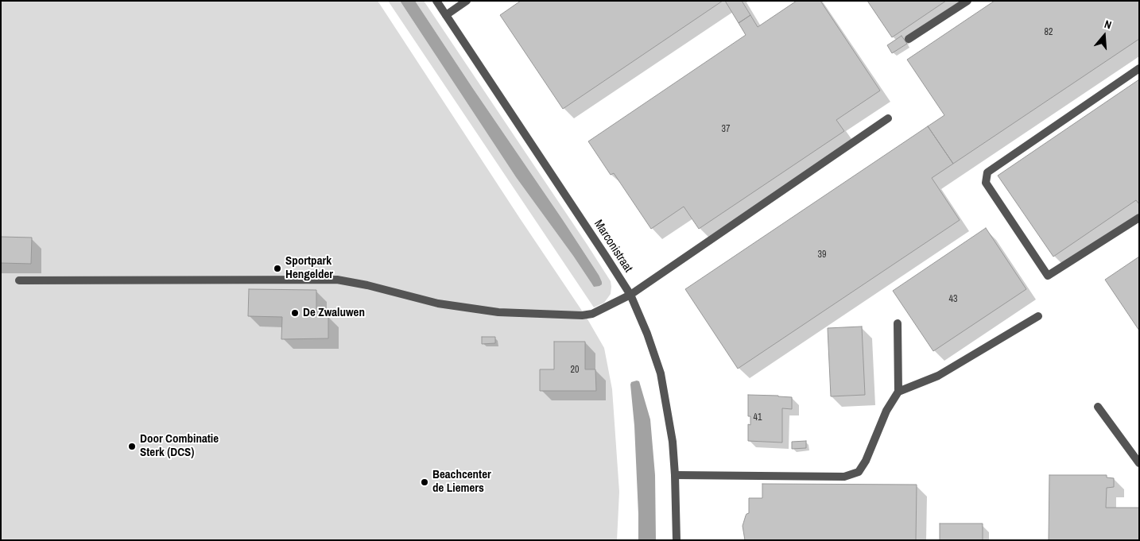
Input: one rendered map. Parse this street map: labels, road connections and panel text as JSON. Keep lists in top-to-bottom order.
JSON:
{
  "streets": {
    "street": ["Marconistraat"]
  },
  "places": [
    "Sportpark Hengelder",
    "De Zwaluwen",
    "Door Combinatie Sterk (DCS)",
    "Beachcenter de Liemers"
  ],
  "house_numbers": [
    "82",
    "37",
    "39",
    "43",
    "20",
    "41"
  ],
  "north": "top"
}
